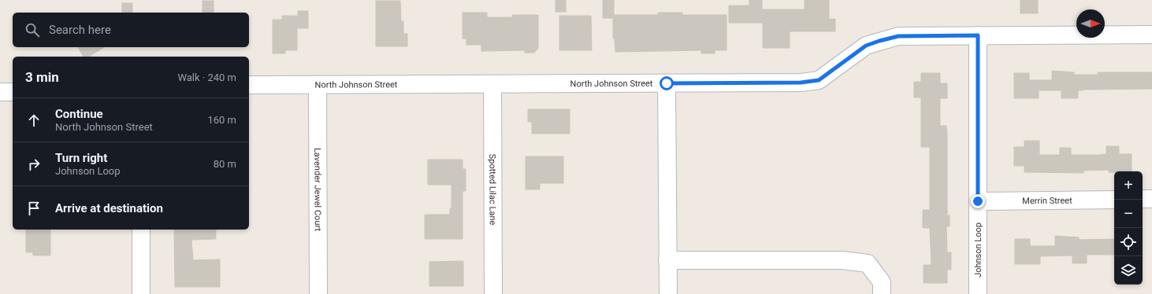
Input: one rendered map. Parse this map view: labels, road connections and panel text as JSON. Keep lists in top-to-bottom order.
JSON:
{
  "streets": {
    "street": [
      "North Johnson Street",
      "Lavender Jewel Court",
      "Spotted Lilac Lane",
      "Merrin Street",
      "Johnson Loop"
    ]
  },
  "crossings": [
    ["North Johnson Street", "Lavender Jewel Court"],
    ["North Johnson Street", "Spotted Lilac Lane"],
    ["North Johnson Street", "Johnson Loop"],
    ["Merrin Street", "Johnson Loop"]
  ],
  "north": "right",
  "page": {
    "search": "Search here",
    "heading": ["3 min", "Walk · 240 m"],
    "list": [
      ["Continue", "North Johnson Street", "160 m"],
      ["Turn right", "Johnson Loop", "80 m"],
      "Arrive at destination"
    ],
    "map_buttons": ["+", "−"]
  }
}
